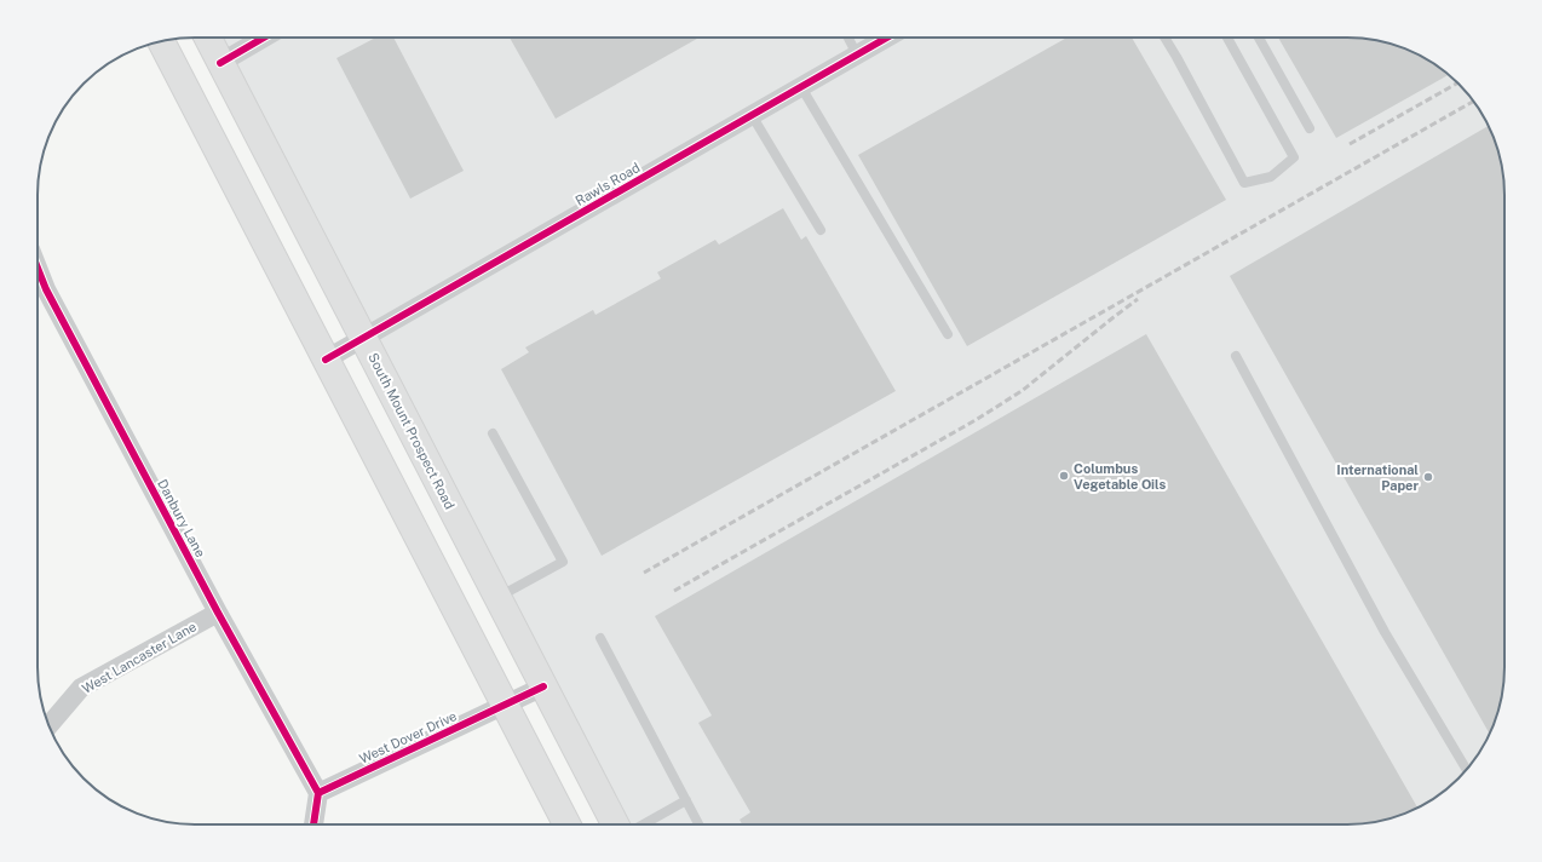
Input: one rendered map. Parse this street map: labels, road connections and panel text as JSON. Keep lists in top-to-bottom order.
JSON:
{
  "streets": {
    "main road": ["South Mount Prospect Road"],
    "street": [
      "Rawls Road",
      "Danbury Lane",
      "West Lancaster Lane",
      "West Dover Drive"
    ]
  },
  "crossings": [
    ["Rawls Road", "South Mount Prospect Road"],
    ["South Mount Prospect Road", "West Dover Drive"],
    ["Danbury Lane", "West Lancaster Lane"],
    ["Danbury Lane", "West Dover Drive"]
  ],
  "places": ["Columbus Vegetable Oils", "International Paper"]
}
